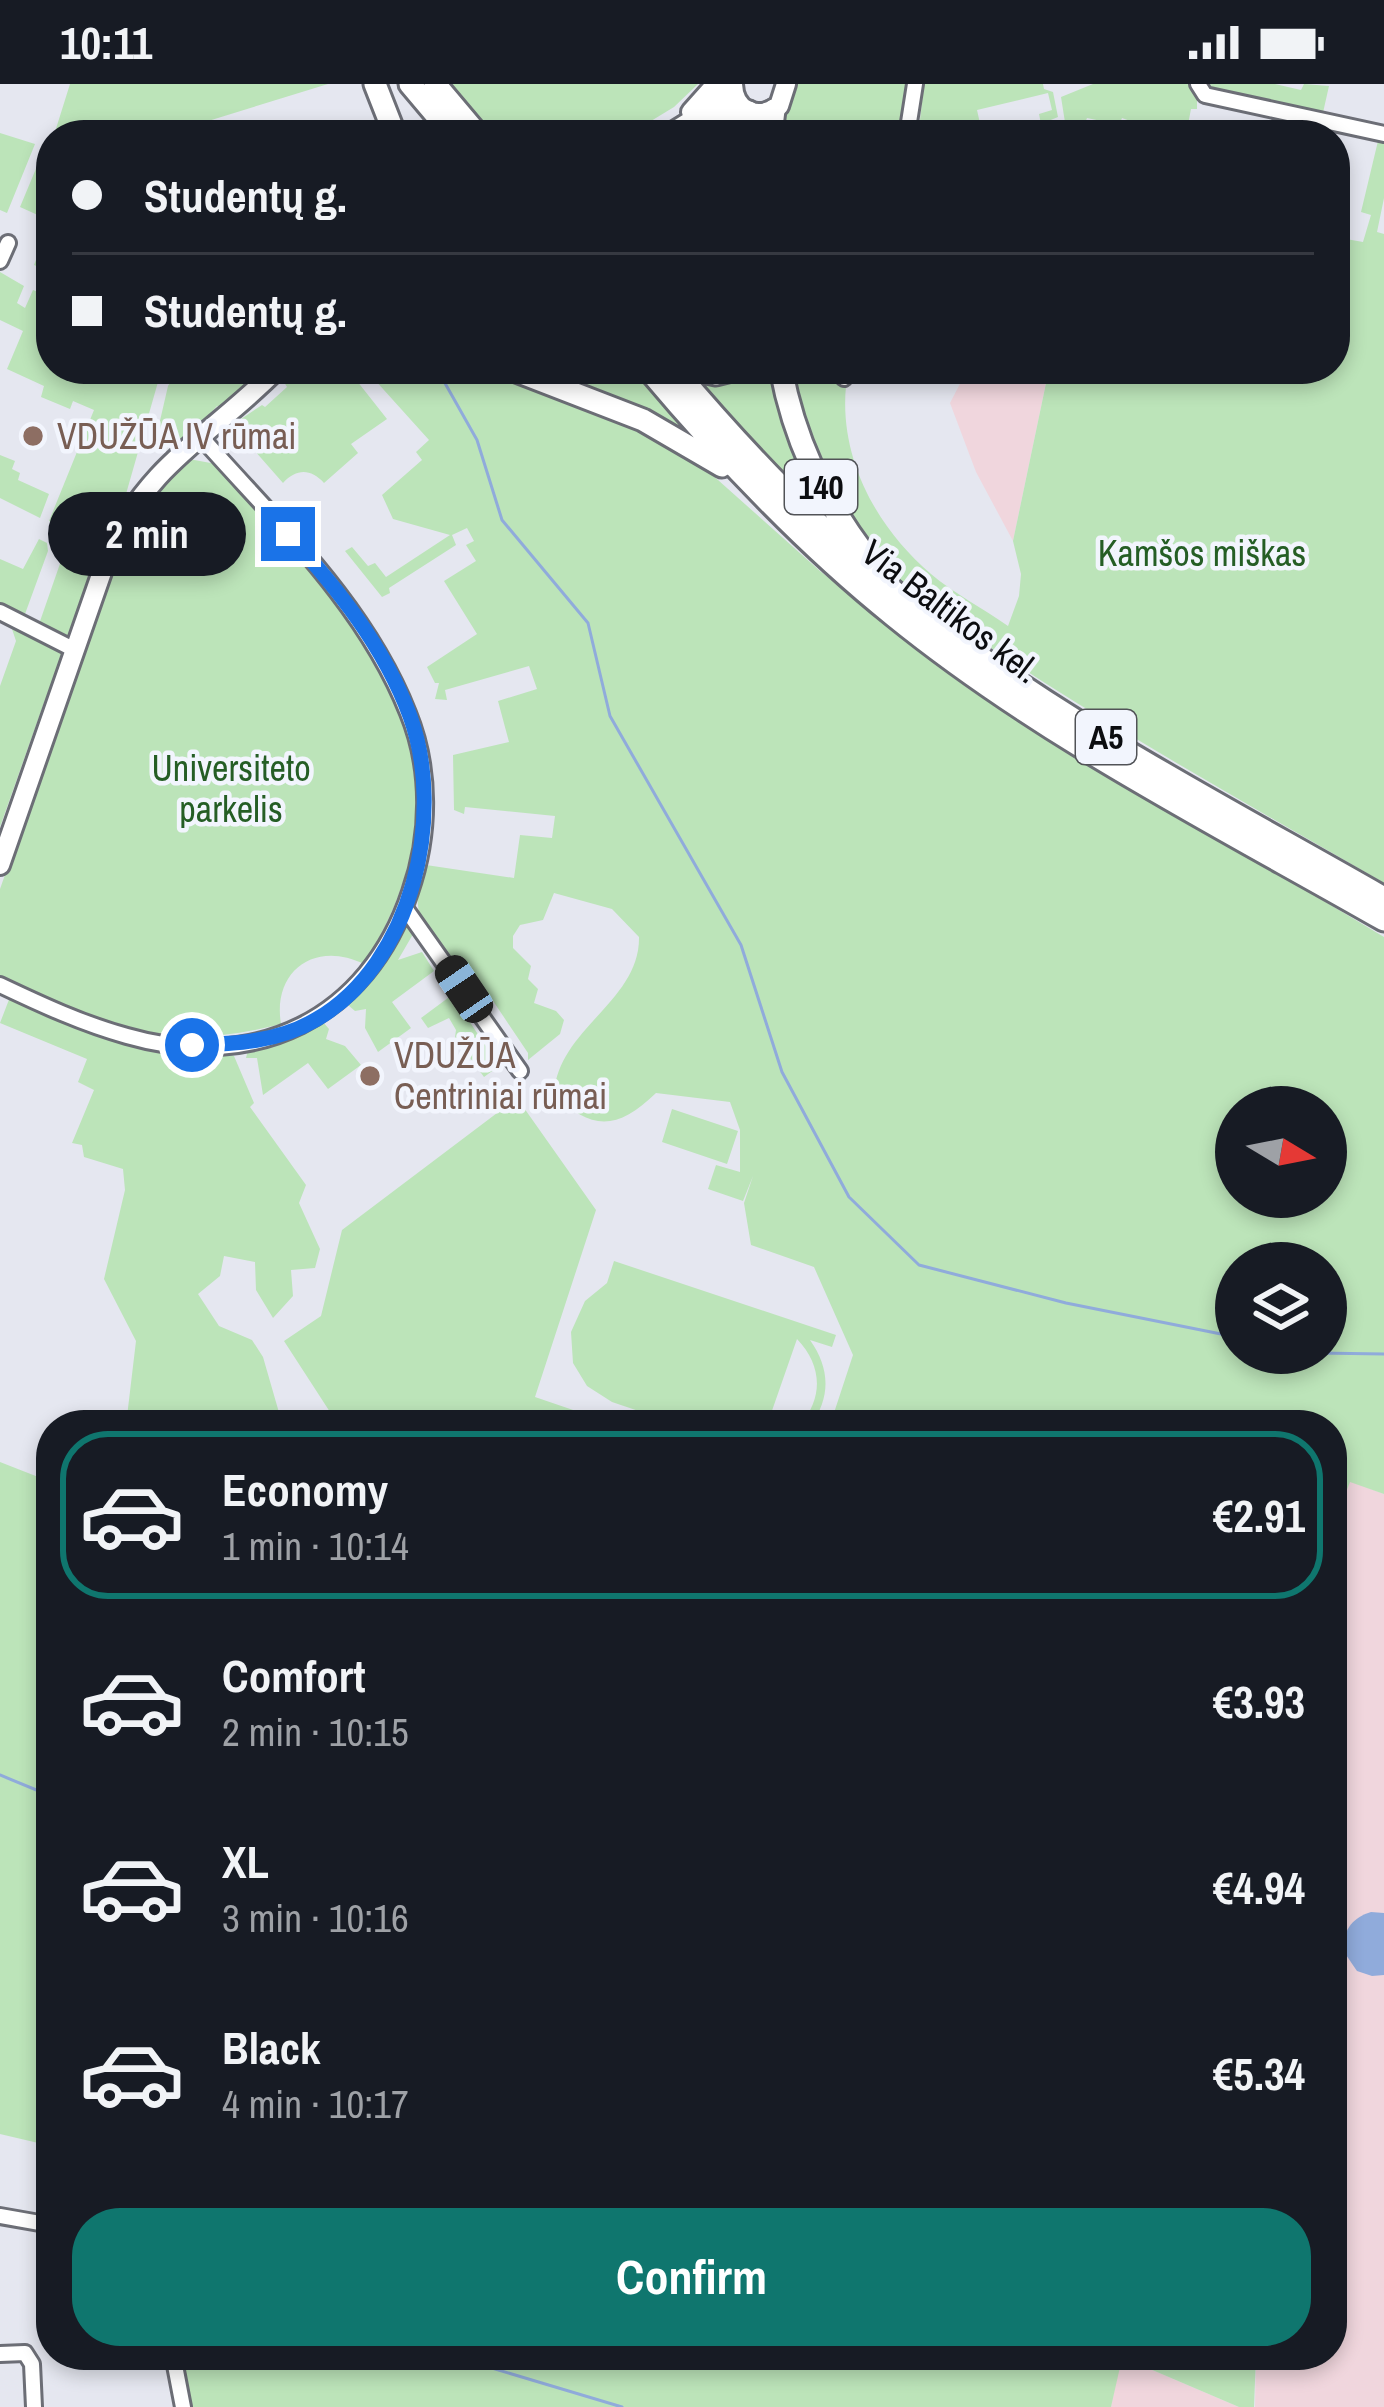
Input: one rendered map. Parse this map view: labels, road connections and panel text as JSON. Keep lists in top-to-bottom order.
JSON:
{
  "streets": {
    "highway": ["140", "Via Baltikos kel.", "A5"]
  },
  "crossings": [
    ["140", "Via Baltikos kel."]
  ],
  "parks": ["Kamšos miškas", "Universiteto parkelis"],
  "places": ["VDUŽŪA IV rūmai", "VDUŽŪA Centriniai rūmai"],
  "north": "right",
  "page": {
    "status": "10:11",
    "banner": ["Studentų g.", "Studentų g."],
    "bubble": "2 min",
    "list": [
      {
        "name": "Economy",
        "note": "1 min · 10:14",
        "value": "€2.91"
      },
      {
        "name": "Comfort",
        "note": "2 min · 10:15",
        "value": "€3.93"
      },
      {
        "name": "XL",
        "note": "3 min · 10:16",
        "value": "€4.94"
      },
      {
        "name": "Black",
        "note": "4 min · 10:17",
        "value": "€5.34"
      }
    ],
    "buttons": "Confirm"
  }
}
